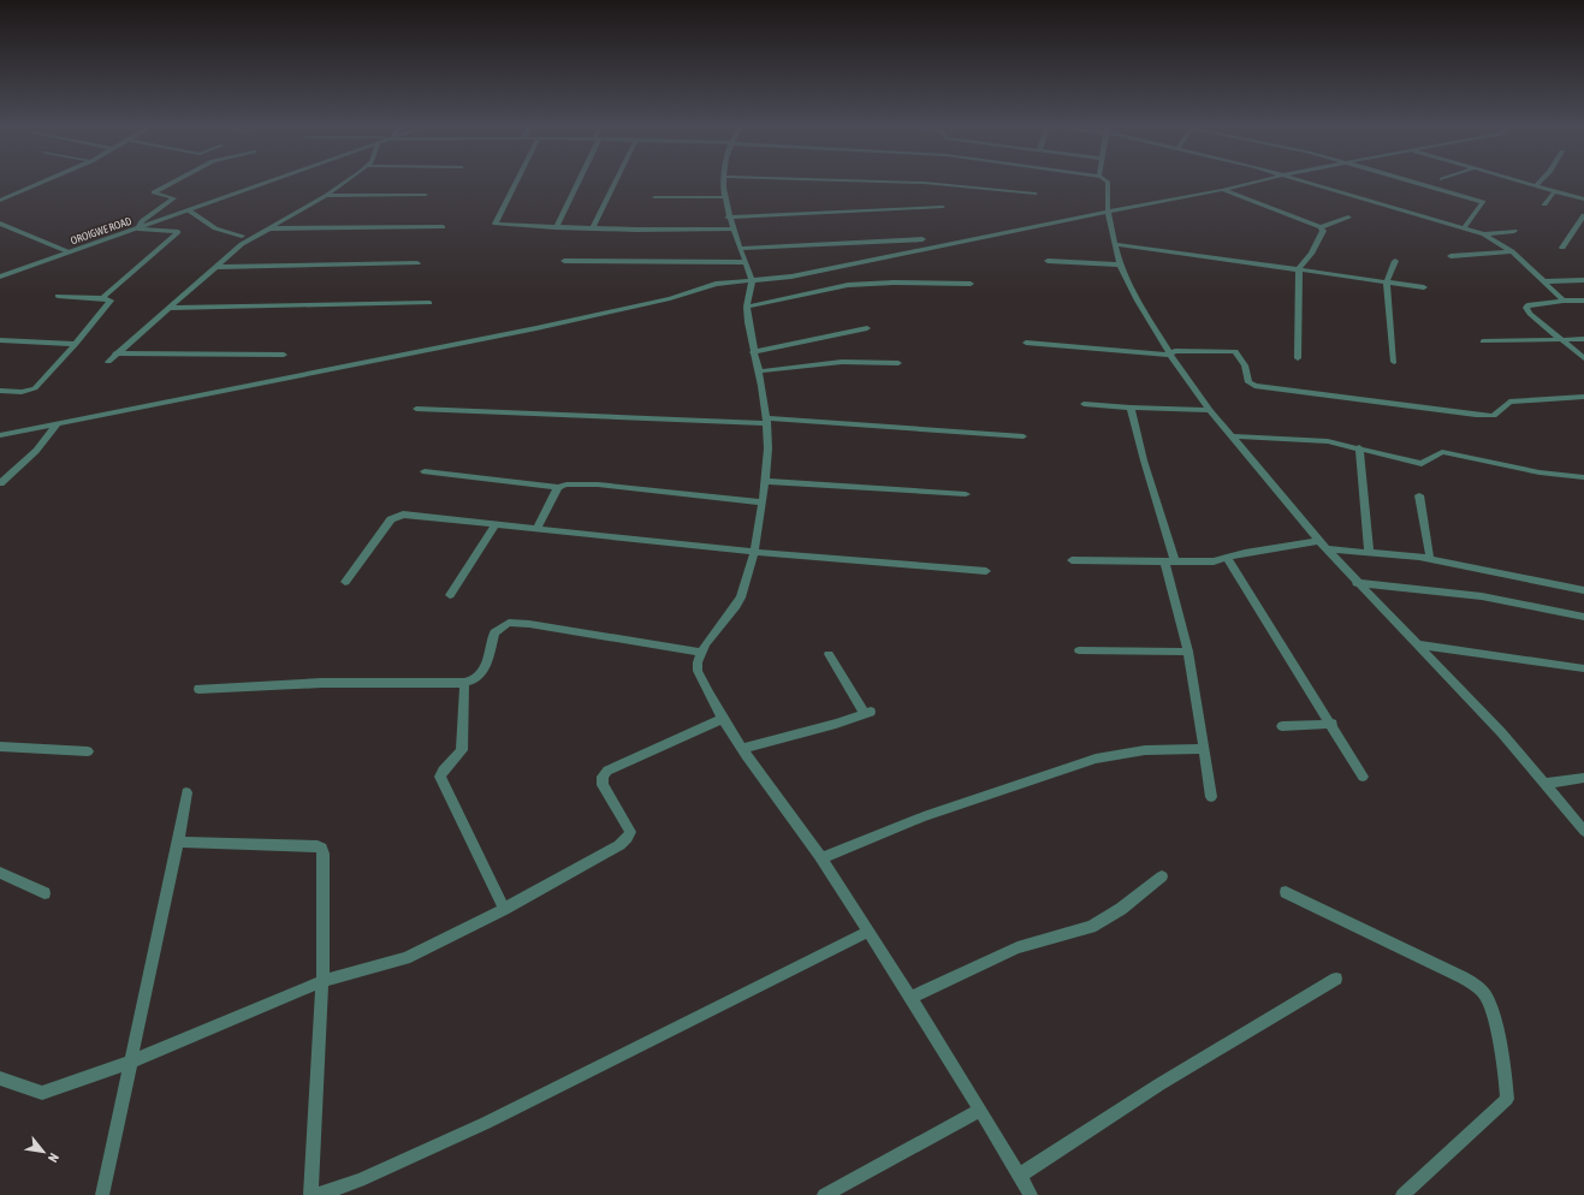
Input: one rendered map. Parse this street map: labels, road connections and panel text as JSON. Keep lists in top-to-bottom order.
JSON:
{
  "streets": {
    "street": ["OROIGWE ROAD"]
  },
  "north": "bottom right"
}
